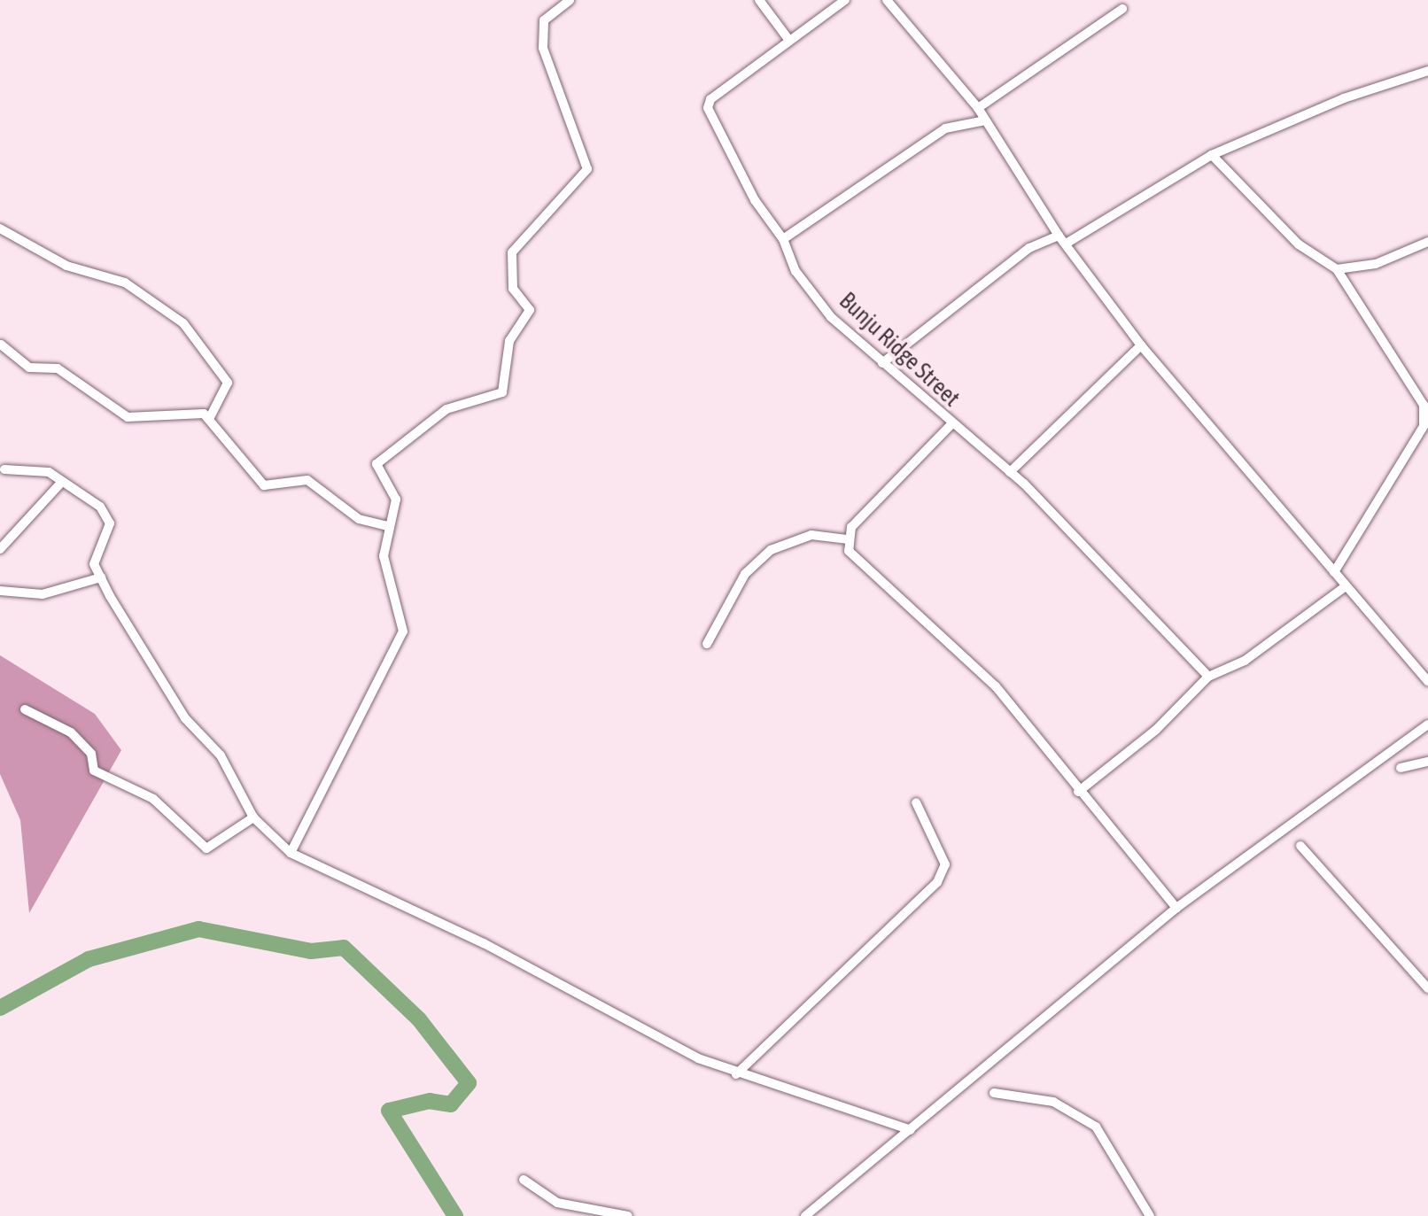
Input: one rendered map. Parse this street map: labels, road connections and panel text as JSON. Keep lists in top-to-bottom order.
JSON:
{
  "streets": {
    "street": ["Bunju Ridge Street"]
  }
}
